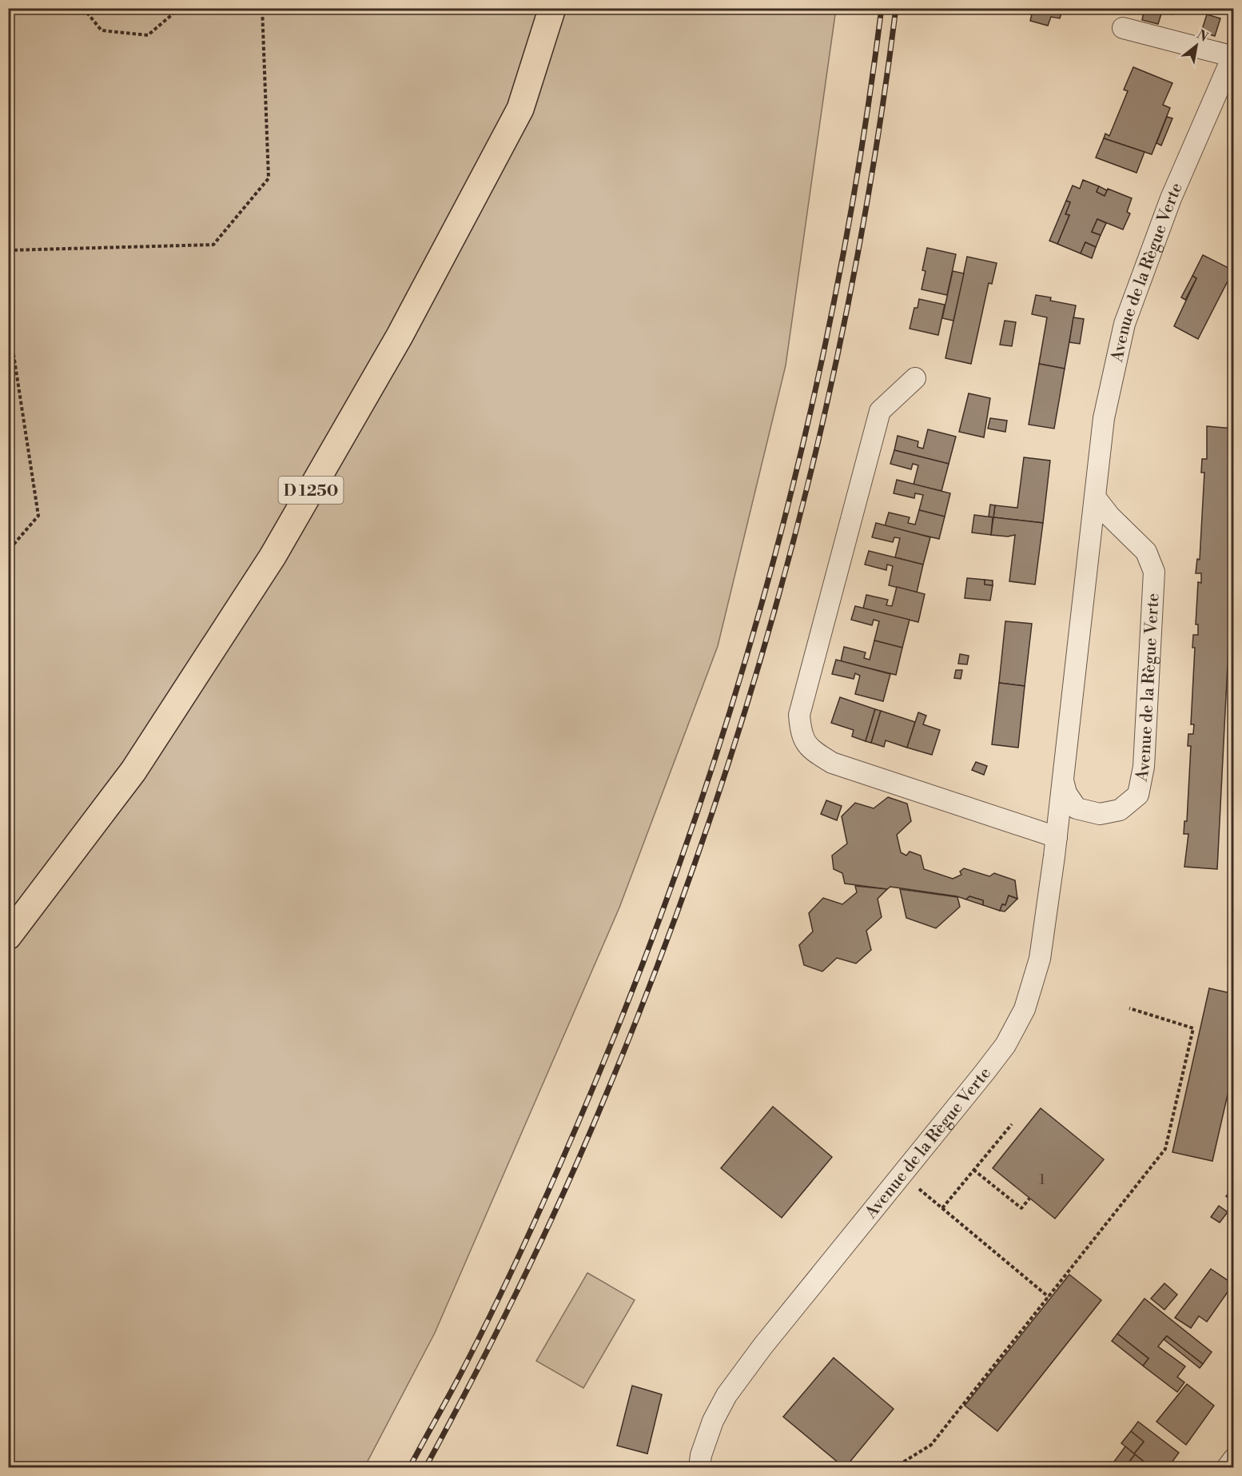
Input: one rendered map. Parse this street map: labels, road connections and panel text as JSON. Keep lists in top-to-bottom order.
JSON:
{
  "streets": {
    "main road": ["D 1250"],
    "street": ["Avenue de la Règue Verte"]
  },
  "house_numbers": ["1"],
  "north": "top right"
}
